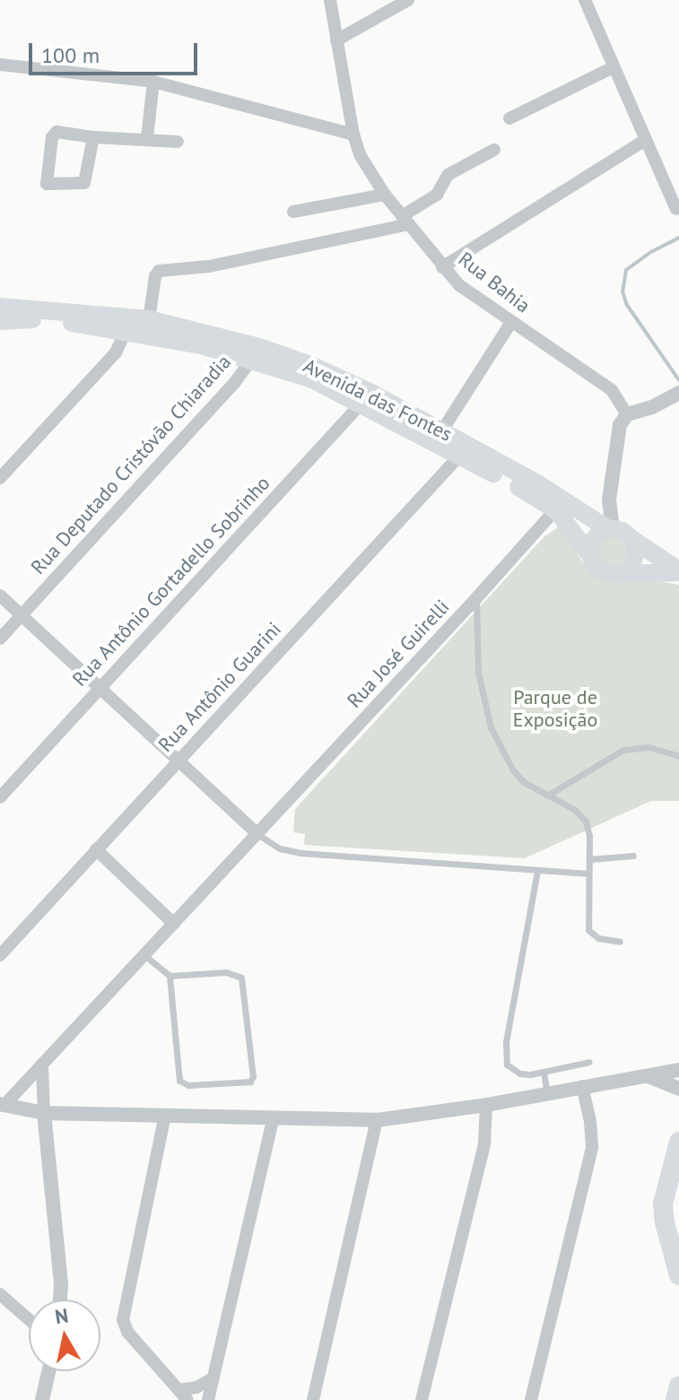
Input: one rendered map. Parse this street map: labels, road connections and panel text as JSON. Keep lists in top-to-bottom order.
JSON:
{
  "streets": {
    "main road": ["Avenida das Fontes"],
    "street": [
      "Rua Bahia",
      "Rua Deputado Cristóvão Chiaradia",
      "Rua Antônio Gortadello Sobrinho",
      "Rua José Guirelli",
      "Rua Antônio Guarini"
    ]
  },
  "crossings": [
    ["Avenida das Fontes", "Rua Deputado Cristóvão Chiaradia"],
    ["Avenida das Fontes", "Rua Antônio Gortadello Sobrinho"],
    ["Avenida das Fontes", "Rua José Guirelli"],
    ["Avenida das Fontes", "Rua Antônio Guarini"]
  ],
  "parks": ["Parque de Exposição"],
  "scale_bar": "100 m",
  "north": "top"
}
